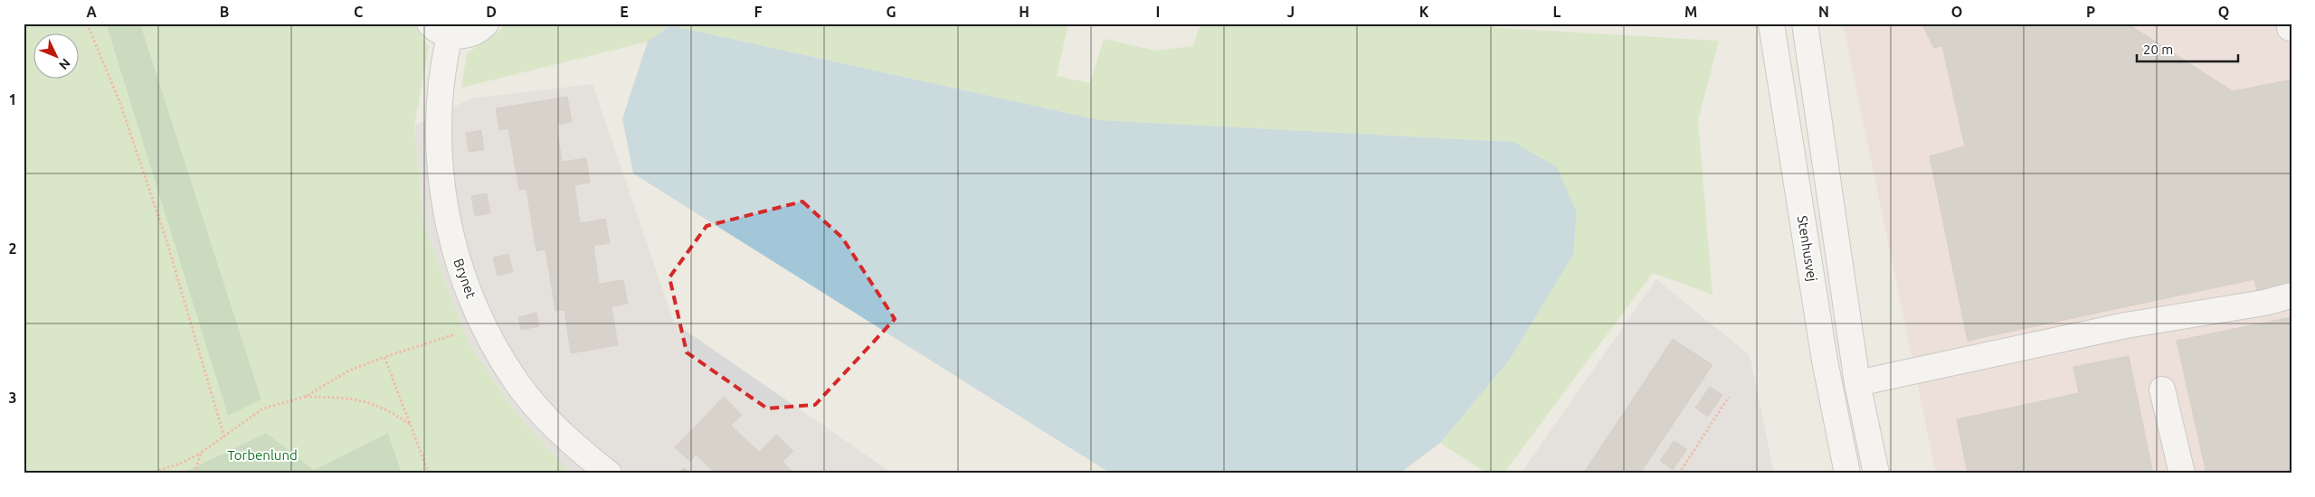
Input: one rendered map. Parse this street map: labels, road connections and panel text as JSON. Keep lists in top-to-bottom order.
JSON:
{
  "streets": {
    "street": ["Stenhusvej", "Brynet"]
  },
  "parks": ["Torbenlund"],
  "scale_bar": "20 m",
  "north": "bottom right",
  "grid": {
    "columns": [
      "A",
      "B",
      "C",
      "D",
      "E",
      "F",
      "G",
      "H",
      "I",
      "J",
      "K",
      "L",
      "M",
      "N",
      "O",
      "P",
      "Q"
    ],
    "rows": ["1", "2", "3"]
  }
}
